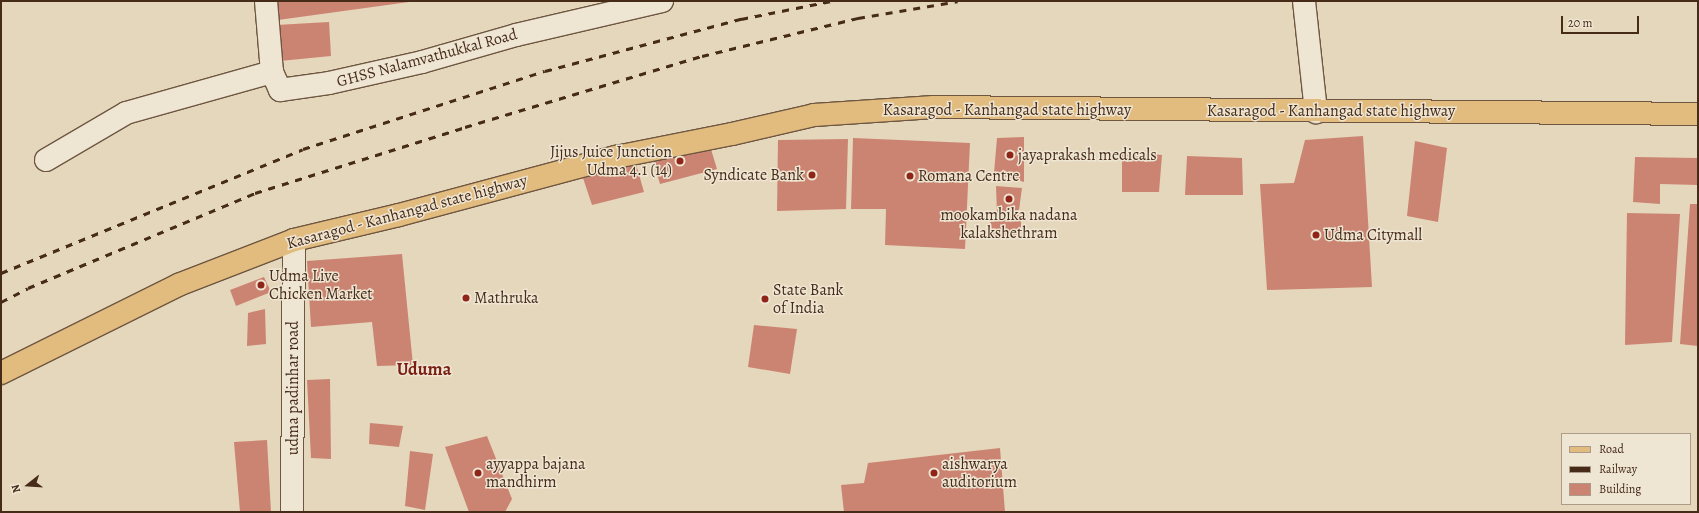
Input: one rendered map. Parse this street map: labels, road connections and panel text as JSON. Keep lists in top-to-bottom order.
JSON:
{
  "streets": {
    "main road": ["GHSS Nalamvathukkal Road", "Kasaragod - Kanhangad state highway", "udma padinhar road"]
  },
  "crossings": [
    ["Kasaragod - Kanhangad state highway", "udma padinhar road"]
  ],
  "districts": ["Uduma"],
  "places": [
    "jayaprakash medicals",
    "Jijus Juice Junction Udma 4.1 (14)",
    "Syndicate Bank",
    "Romana Centre",
    "mookambika nadana kalakshethram",
    "Udma Citymall",
    "Udma Live Chicken Market",
    "Mathruka",
    "State Bank of India",
    "ayyappa bajana mandhirm",
    "aishwarya auditorium"
  ],
  "legend": ["Road", "Railway", "Building"],
  "scale_bar": "20 m",
  "north": "left"
}
